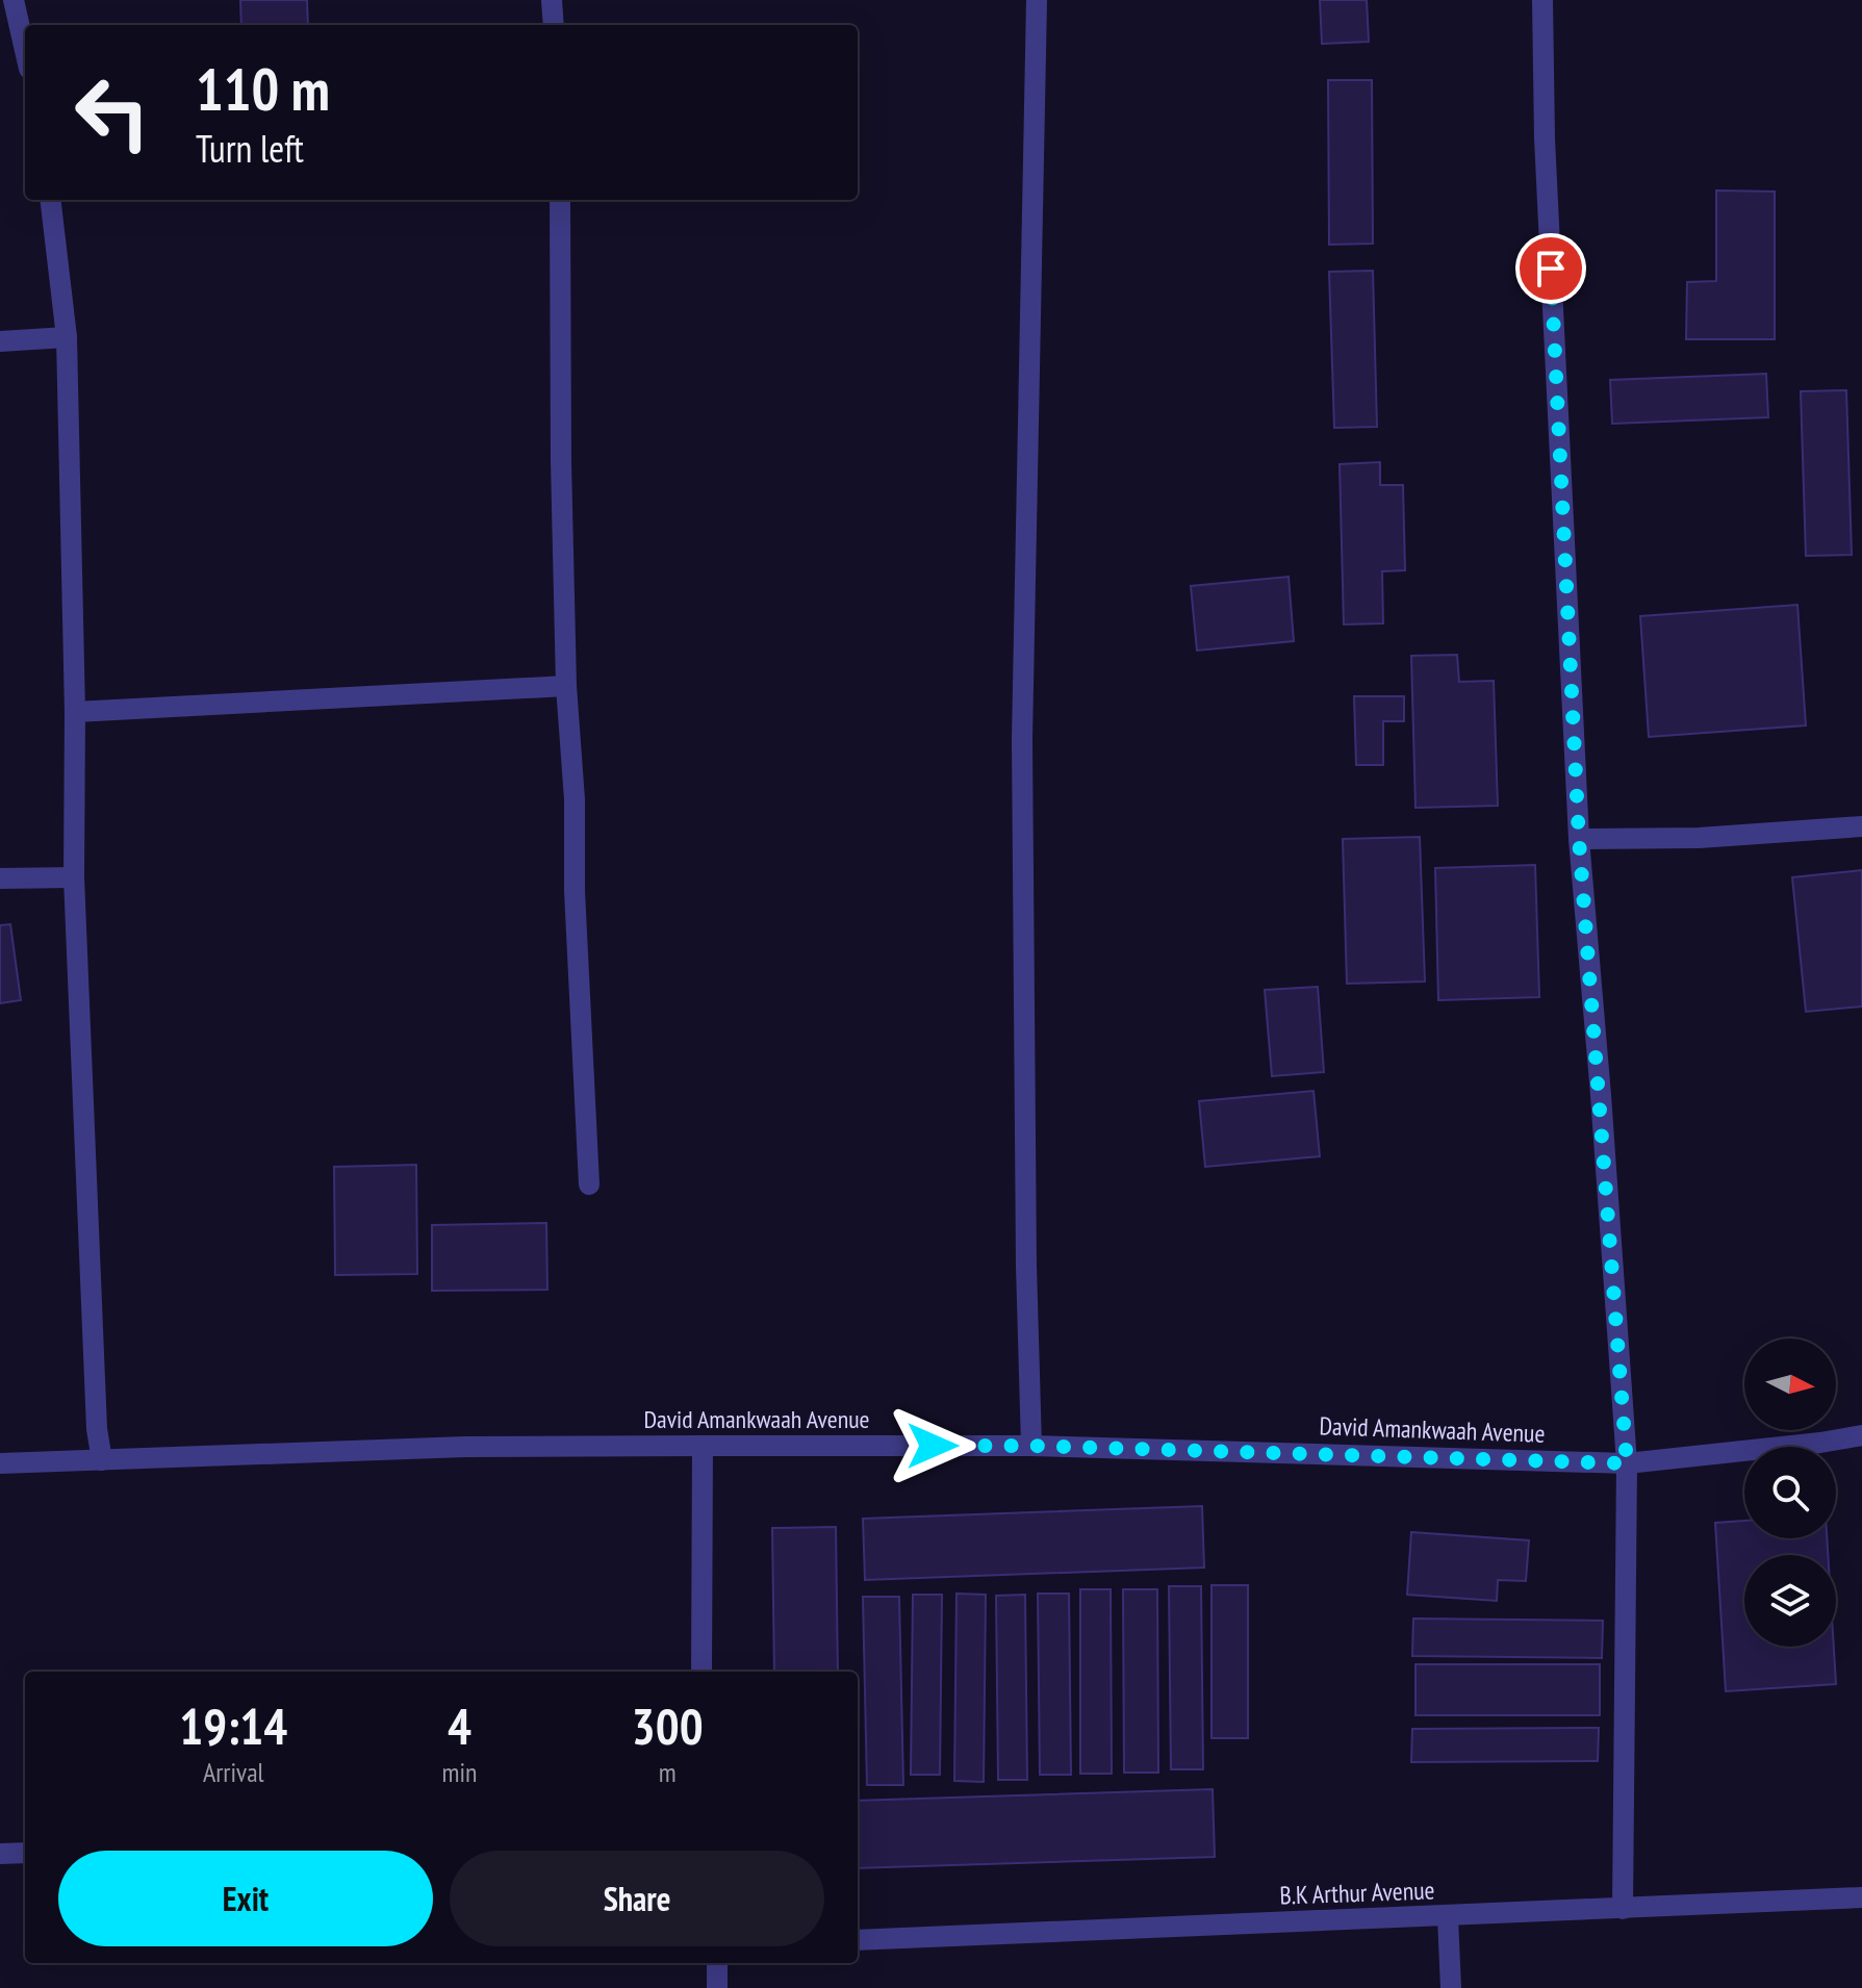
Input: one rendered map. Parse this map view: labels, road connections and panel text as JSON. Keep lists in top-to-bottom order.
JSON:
{
  "streets": {
    "street": ["David Amankwaah Avenue", "B.K Arthur Avenue"]
  },
  "north": "right",
  "page": {
    "turn": ["110 m", "Turn left"],
    "eta": [
      "19:14",
      "Arrival",
      "4",
      "min",
      "300",
      "m"
    ],
    "buttons": ["Exit", "Share"]
  }
}
